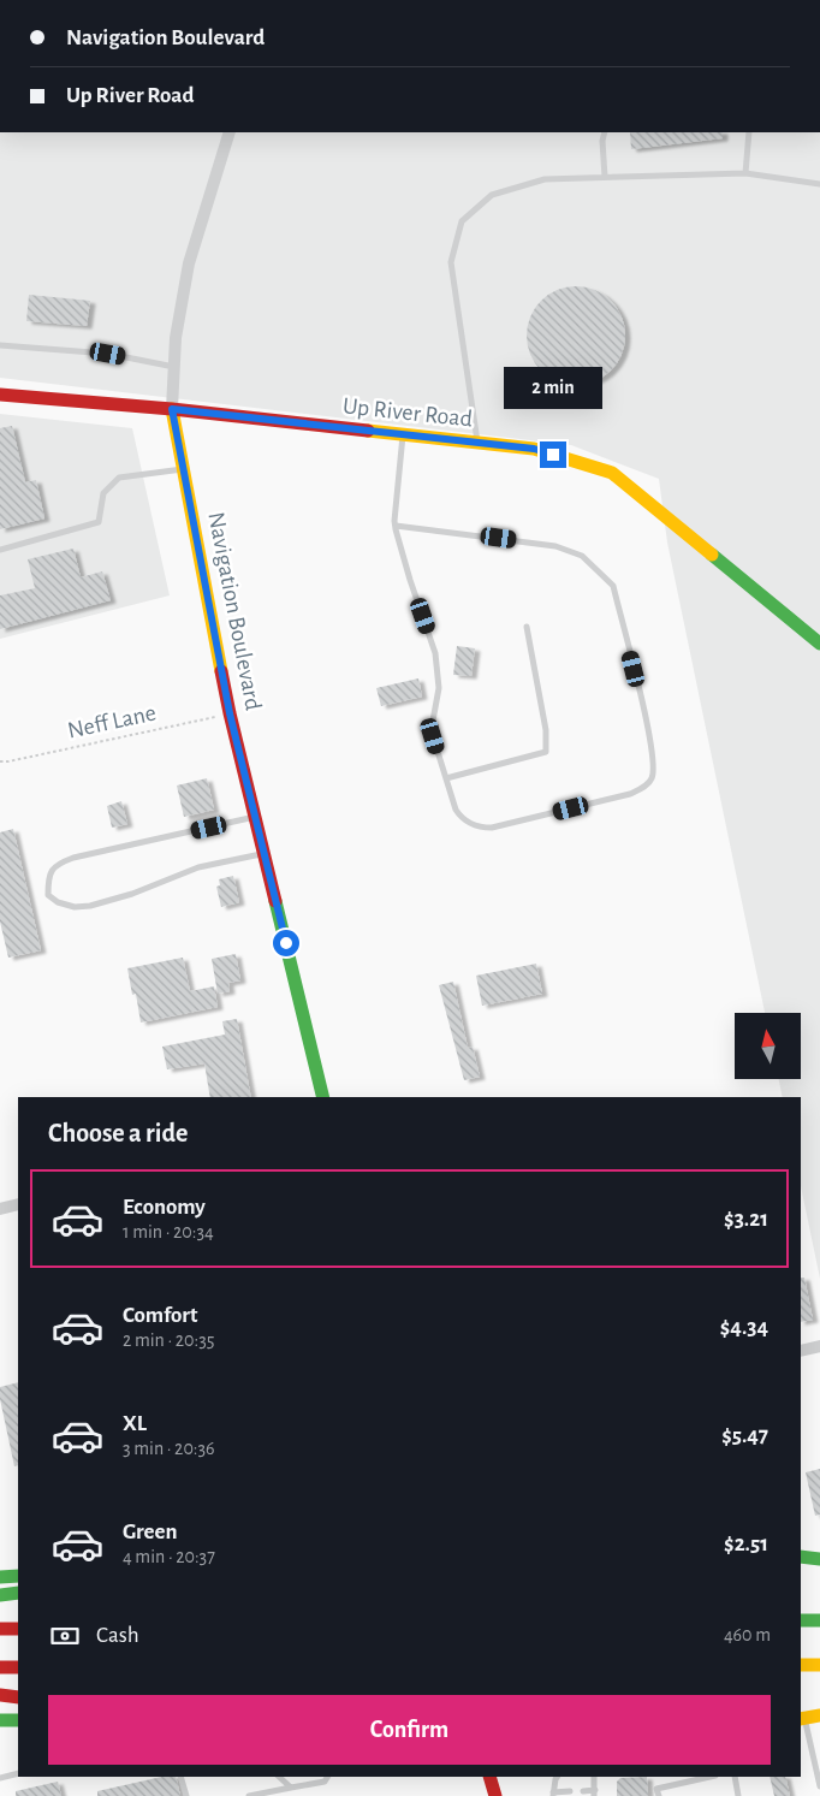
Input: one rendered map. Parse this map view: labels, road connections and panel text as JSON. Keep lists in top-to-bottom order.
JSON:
{
  "streets": {
    "main road": ["Up River Road", "Navigation Boulevard"],
    "path": ["Neff Lane"]
  },
  "crossings": [
    ["Up River Road", "Navigation Boulevard"],
    ["Navigation Boulevard", "Neff Lane"]
  ],
  "north": "top",
  "page": {
    "banner": ["Navigation Boulevard", "Up River Road"],
    "bubble": "2 min",
    "heading": "Choose a ride",
    "list": [
      {
        "name": "Economy",
        "note": "1 min · 20:34",
        "value": "$3.21"
      },
      {
        "name": "Comfort",
        "note": "2 min · 20:35",
        "value": "$4.34"
      },
      {
        "name": "XL",
        "note": "3 min · 20:36",
        "value": "$5.47"
      },
      {
        "name": "Green",
        "note": "4 min · 20:37",
        "value": "$2.51"
      }
    ],
    "pay": ["Cash", "460 m"],
    "buttons": "Confirm"
  }
}
